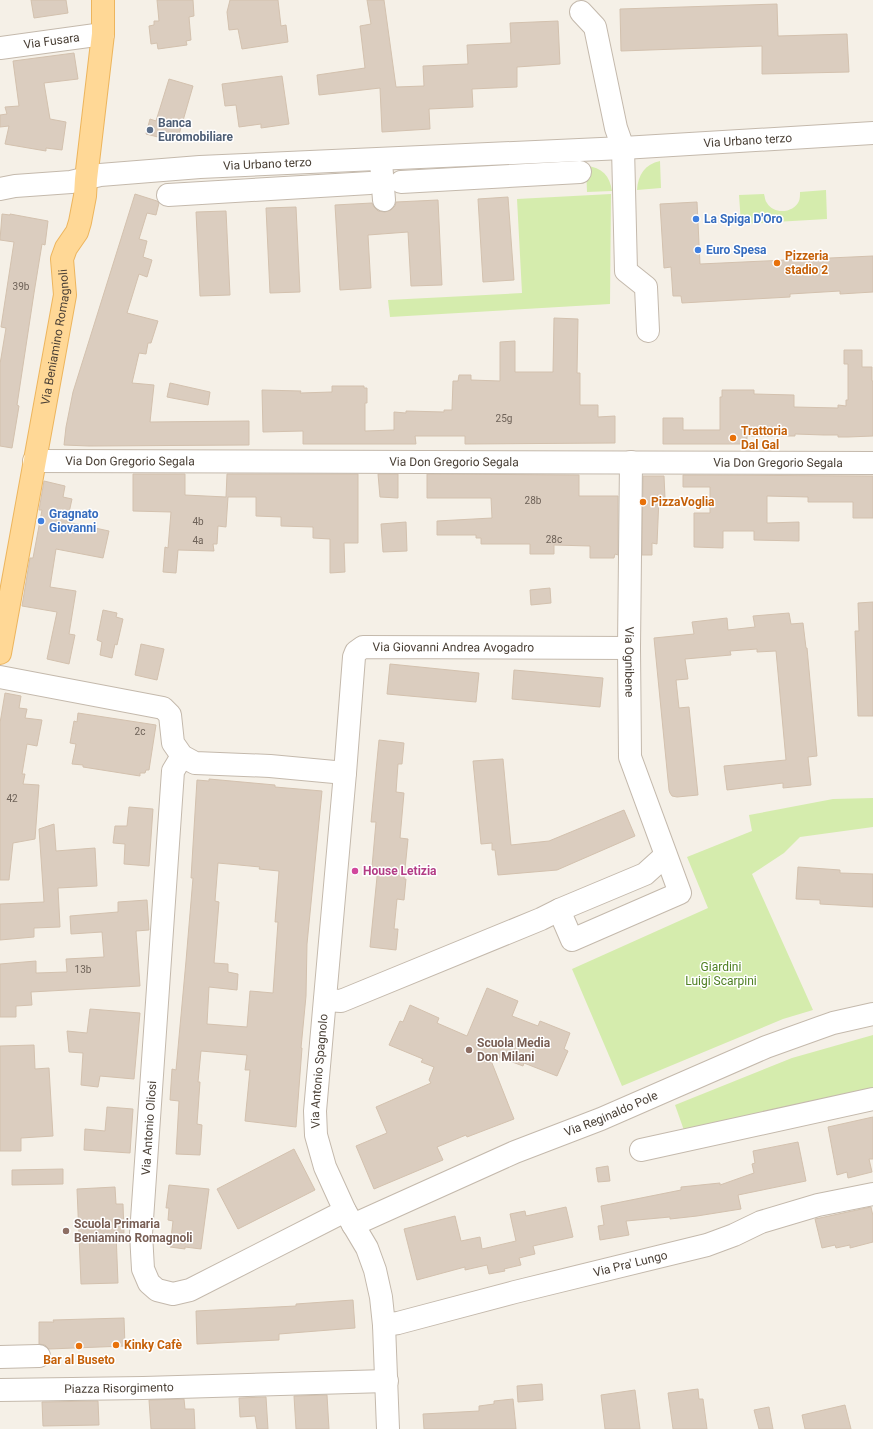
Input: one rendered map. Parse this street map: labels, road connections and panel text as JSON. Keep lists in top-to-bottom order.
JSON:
{
  "streets": {
    "main road": ["Via Beniamino Romagnoli"],
    "street": [
      "Via Fusara",
      "Via Urbano terzo",
      "Via Don Gregorio Segala",
      "Via Giovanni Andrea Avogadro",
      "Via Ognibene",
      "Via Antonio Spagnolo",
      "Via Reginaldo Pole",
      "Via Antonio Oliosi",
      "Via Pra' Lungo",
      "Piazza Risorgimento"
    ]
  },
  "crossings": [
    ["Via Fusara", "Via Beniamino Romagnoli"],
    ["Via Urbano terzo", "Via Beniamino Romagnoli"],
    ["Via Beniamino Romagnoli", "Via Don Gregorio Segala"],
    ["Via Don Gregorio Segala", "Via Ognibene"],
    ["Via Giovanni Andrea Avogadro", "Via Ognibene"],
    ["Via Giovanni Andrea Avogadro", "Via Antonio Spagnolo"],
    ["Via Antonio Spagnolo", "Via Reginaldo Pole"],
    ["Via Antonio Spagnolo", "Via Antonio Oliosi"],
    ["Via Antonio Spagnolo", "Via Pra' Lungo"],
    ["Via Antonio Spagnolo", "Piazza Risorgimento"],
    ["Via Reginaldo Pole", "Via Antonio Oliosi"]
  ],
  "parks": ["Giardini Luigi Scarpini"],
  "places": [
    "Banca Euromobiliare",
    "La Spiga D'Oro",
    "Euro Spesa",
    "Pizzeria stadio 2",
    "Trattoria Dal Gal",
    "PizzaVoglia",
    "Gragnato Giovanni",
    "House Letizia",
    "Scuola Media Don Milani",
    "Scuola Primaria Beniamino Romagnoli",
    "Kinky Cafè",
    "Bar al Buseto"
  ],
  "house_numbers": [
    "39b",
    "25g",
    "28b",
    "4b",
    "28c",
    "4a",
    "2c",
    "42",
    "13b"
  ]
}
